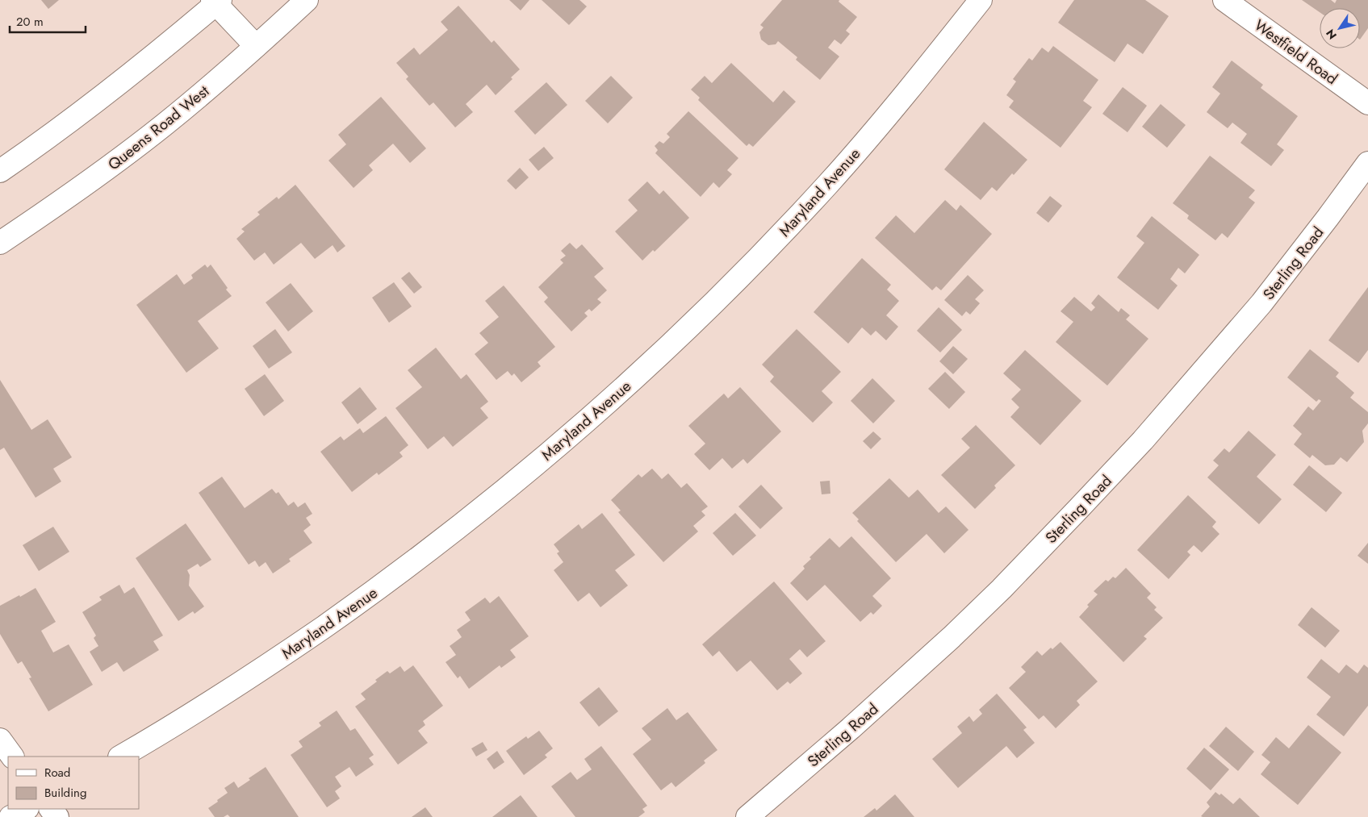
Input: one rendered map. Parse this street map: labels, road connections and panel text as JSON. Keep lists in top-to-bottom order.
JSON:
{
  "streets": {
    "street": [
      "Westfield Road",
      "Queens Road West",
      "Maryland Avenue",
      "Sterling Road"
    ]
  },
  "legend": ["Road", "Building"],
  "scale_bar": "20 m",
  "north": "bottom left"
}
